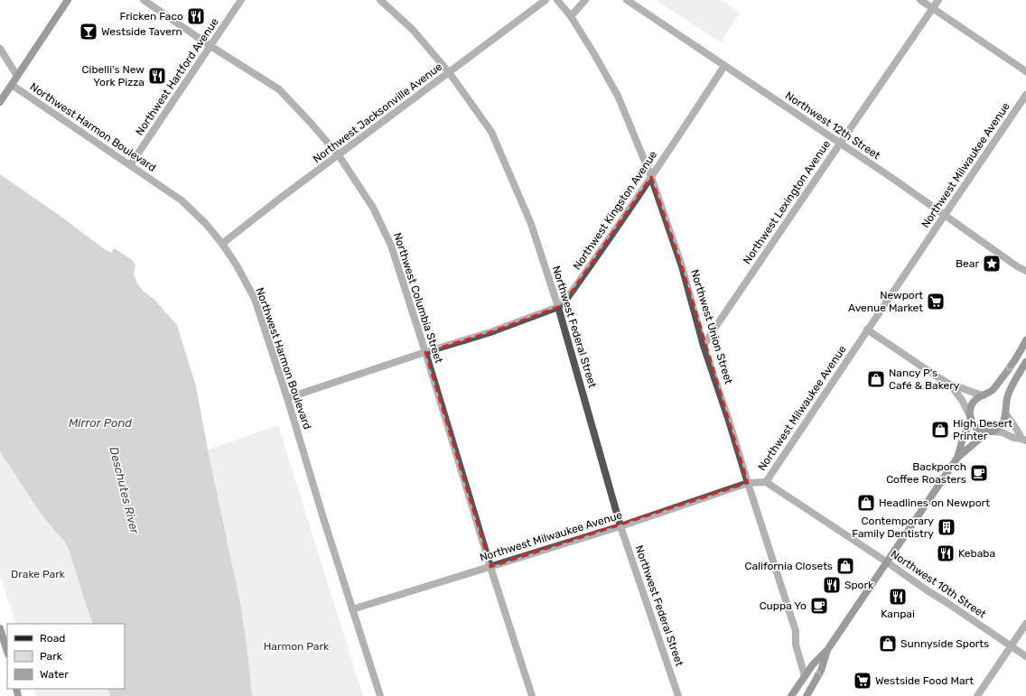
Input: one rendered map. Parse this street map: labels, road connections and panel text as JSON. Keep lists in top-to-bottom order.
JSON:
{
  "streets": {
    "street": [
      "Northwest Hartford Avenue",
      "Northwest Jacksonville Avenue",
      "Northwest 12th Street",
      "Northwest Harmon Boulevard",
      "Northwest Milwaukee Avenue",
      "Northwest Lexington Avenue",
      "Northwest Kingston Avenue",
      "Northwest Columbia Street",
      "Northwest Federal Street",
      "Northwest Union Street",
      "Northwest 10th Street"
    ]
  },
  "crossings": [
    ["Northwest Hartford Avenue", "Northwest Harmon Boulevard"],
    ["Northwest Hartford Avenue", "Northwest Columbia Street"],
    ["Northwest Jacksonville Avenue", "Northwest Harmon Boulevard"],
    ["Northwest Jacksonville Avenue", "Northwest Columbia Street"],
    ["Northwest Jacksonville Avenue", "Northwest Federal Street"],
    ["Northwest 12th Street", "Northwest Milwaukee Avenue"],
    ["Northwest 12th Street", "Northwest Lexington Avenue"],
    ["Northwest 12th Street", "Northwest Kingston Avenue"],
    ["Northwest Harmon Boulevard", "Northwest Milwaukee Avenue"],
    ["Northwest Harmon Boulevard", "Northwest Kingston Avenue"],
    ["Northwest Milwaukee Avenue", "Northwest Columbia Street"],
    ["Northwest Milwaukee Avenue", "Northwest Federal Street"],
    ["Northwest Milwaukee Avenue", "Northwest Union Street"],
    ["Northwest Milwaukee Avenue", "Northwest 10th Street"],
    ["Northwest Lexington Avenue", "Northwest Union Street"],
    ["Northwest Kingston Avenue", "Northwest Columbia Street"],
    ["Northwest Kingston Avenue", "Northwest Federal Street"],
    ["Northwest Kingston Avenue", "Northwest Union Street"]
  ],
  "water": ["Mirror Pond", "Deschutes River"],
  "parks": ["Drake Park", "Harmon Park"],
  "places": {
    "restaurant": [
      "Fricken Faco",
      "Cibelli's New York Pizza",
      "Kebaba",
      "Spork",
      "Kanpai"
    ],
    "bar": ["Westside Tavern"],
    "place": ["Bear"],
    "supermarket": ["Newport Avenue Market", "Westside Food Mart"],
    "shop": [
      "Nancy P's Café & Bakery",
      "High Desert Printer",
      "Headlines on Newport",
      "California Closets",
      "Sunnyside Sports"
    ],
    "cafe": ["Backporch Coffee Roasters", "Cuppa Yo"],
    "building": ["Contemporary Family Dentistry"]
  },
  "legend": ["Road", "Park", "Water"]
}
